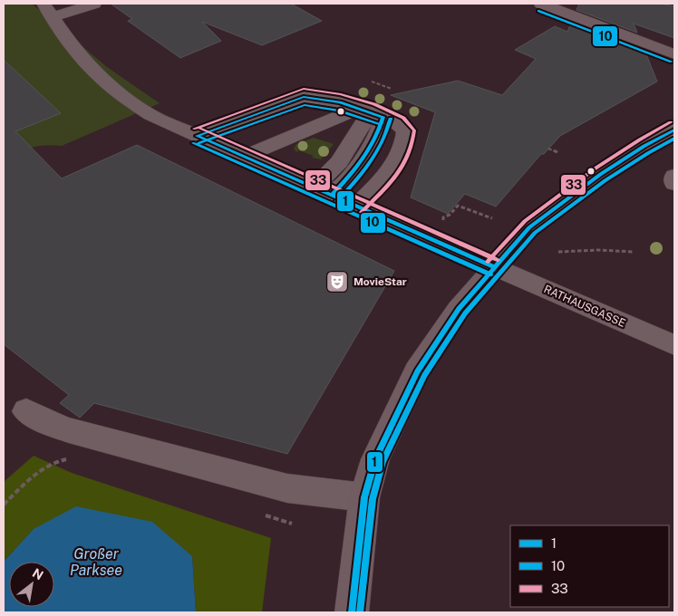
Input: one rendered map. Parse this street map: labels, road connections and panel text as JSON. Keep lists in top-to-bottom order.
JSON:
{
  "streets": {
    "street": ["RATHAUSGASSE"]
  },
  "water": ["Großer Parksee"],
  "places": {
    "theatre": ["MovieStar"]
  },
  "lines": ["transit line 10", "transit line 33", "transit line 1"],
  "legend": ["1", "10", "33"],
  "north": "top right"
}
